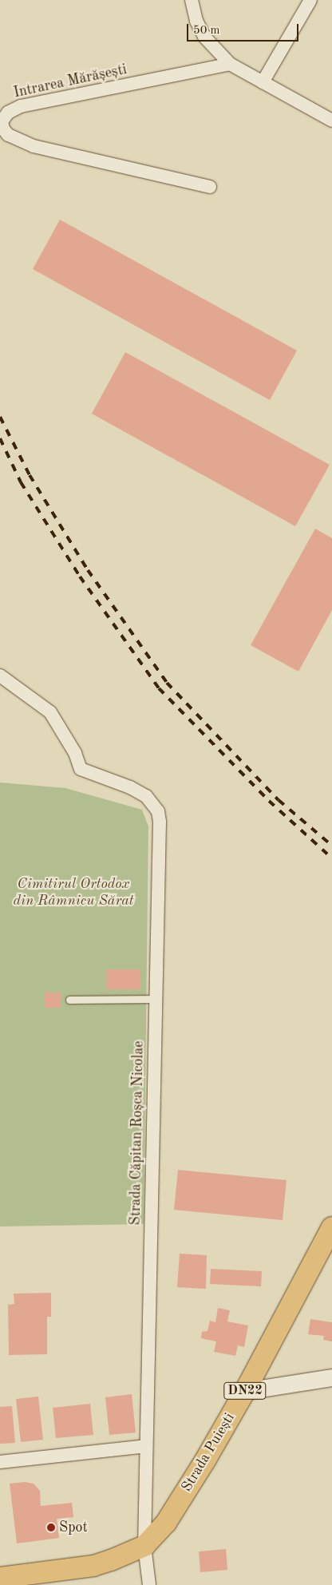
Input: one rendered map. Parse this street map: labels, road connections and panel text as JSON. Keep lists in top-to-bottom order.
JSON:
{
  "streets": {
    "main road": ["DN22", "Strada Puiești"],
    "street": ["Intrarea Mărășești", "Strada Căpitan Roșca Nicolae"]
  },
  "crossings": [
    ["Strada Căpitan Roșca Nicolae", "DN22"],
    ["Strada Căpitan Roșca Nicolae", "Strada Puiești"],
    ["DN22", "Strada Puiești"]
  ],
  "parks": ["Cimitirul Ortodox din Râmnicu Sărat"],
  "places": ["Spot"],
  "scale_bar": "50 m"
}
